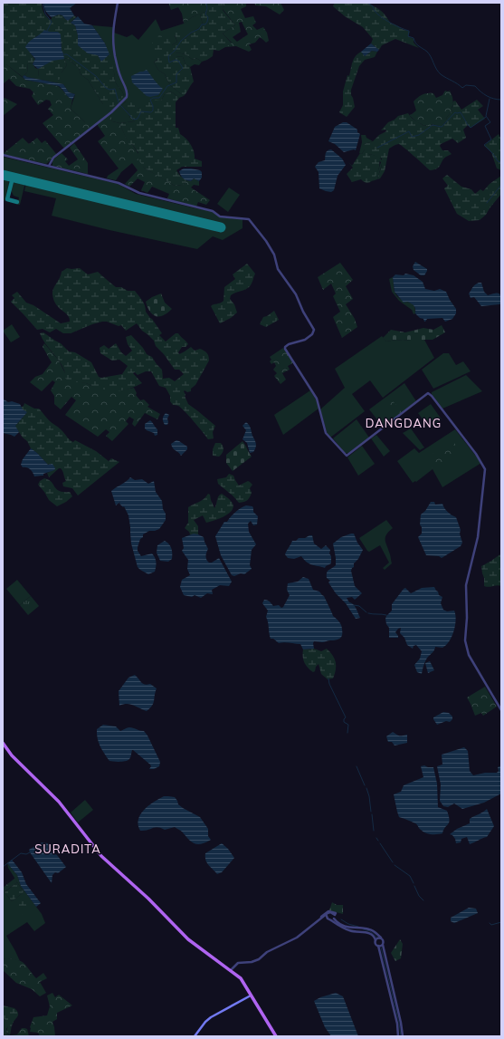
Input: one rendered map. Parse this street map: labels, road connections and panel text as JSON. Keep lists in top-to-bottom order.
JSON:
{
  "districts": ["DANGDANG", "SURADITA"]
}
